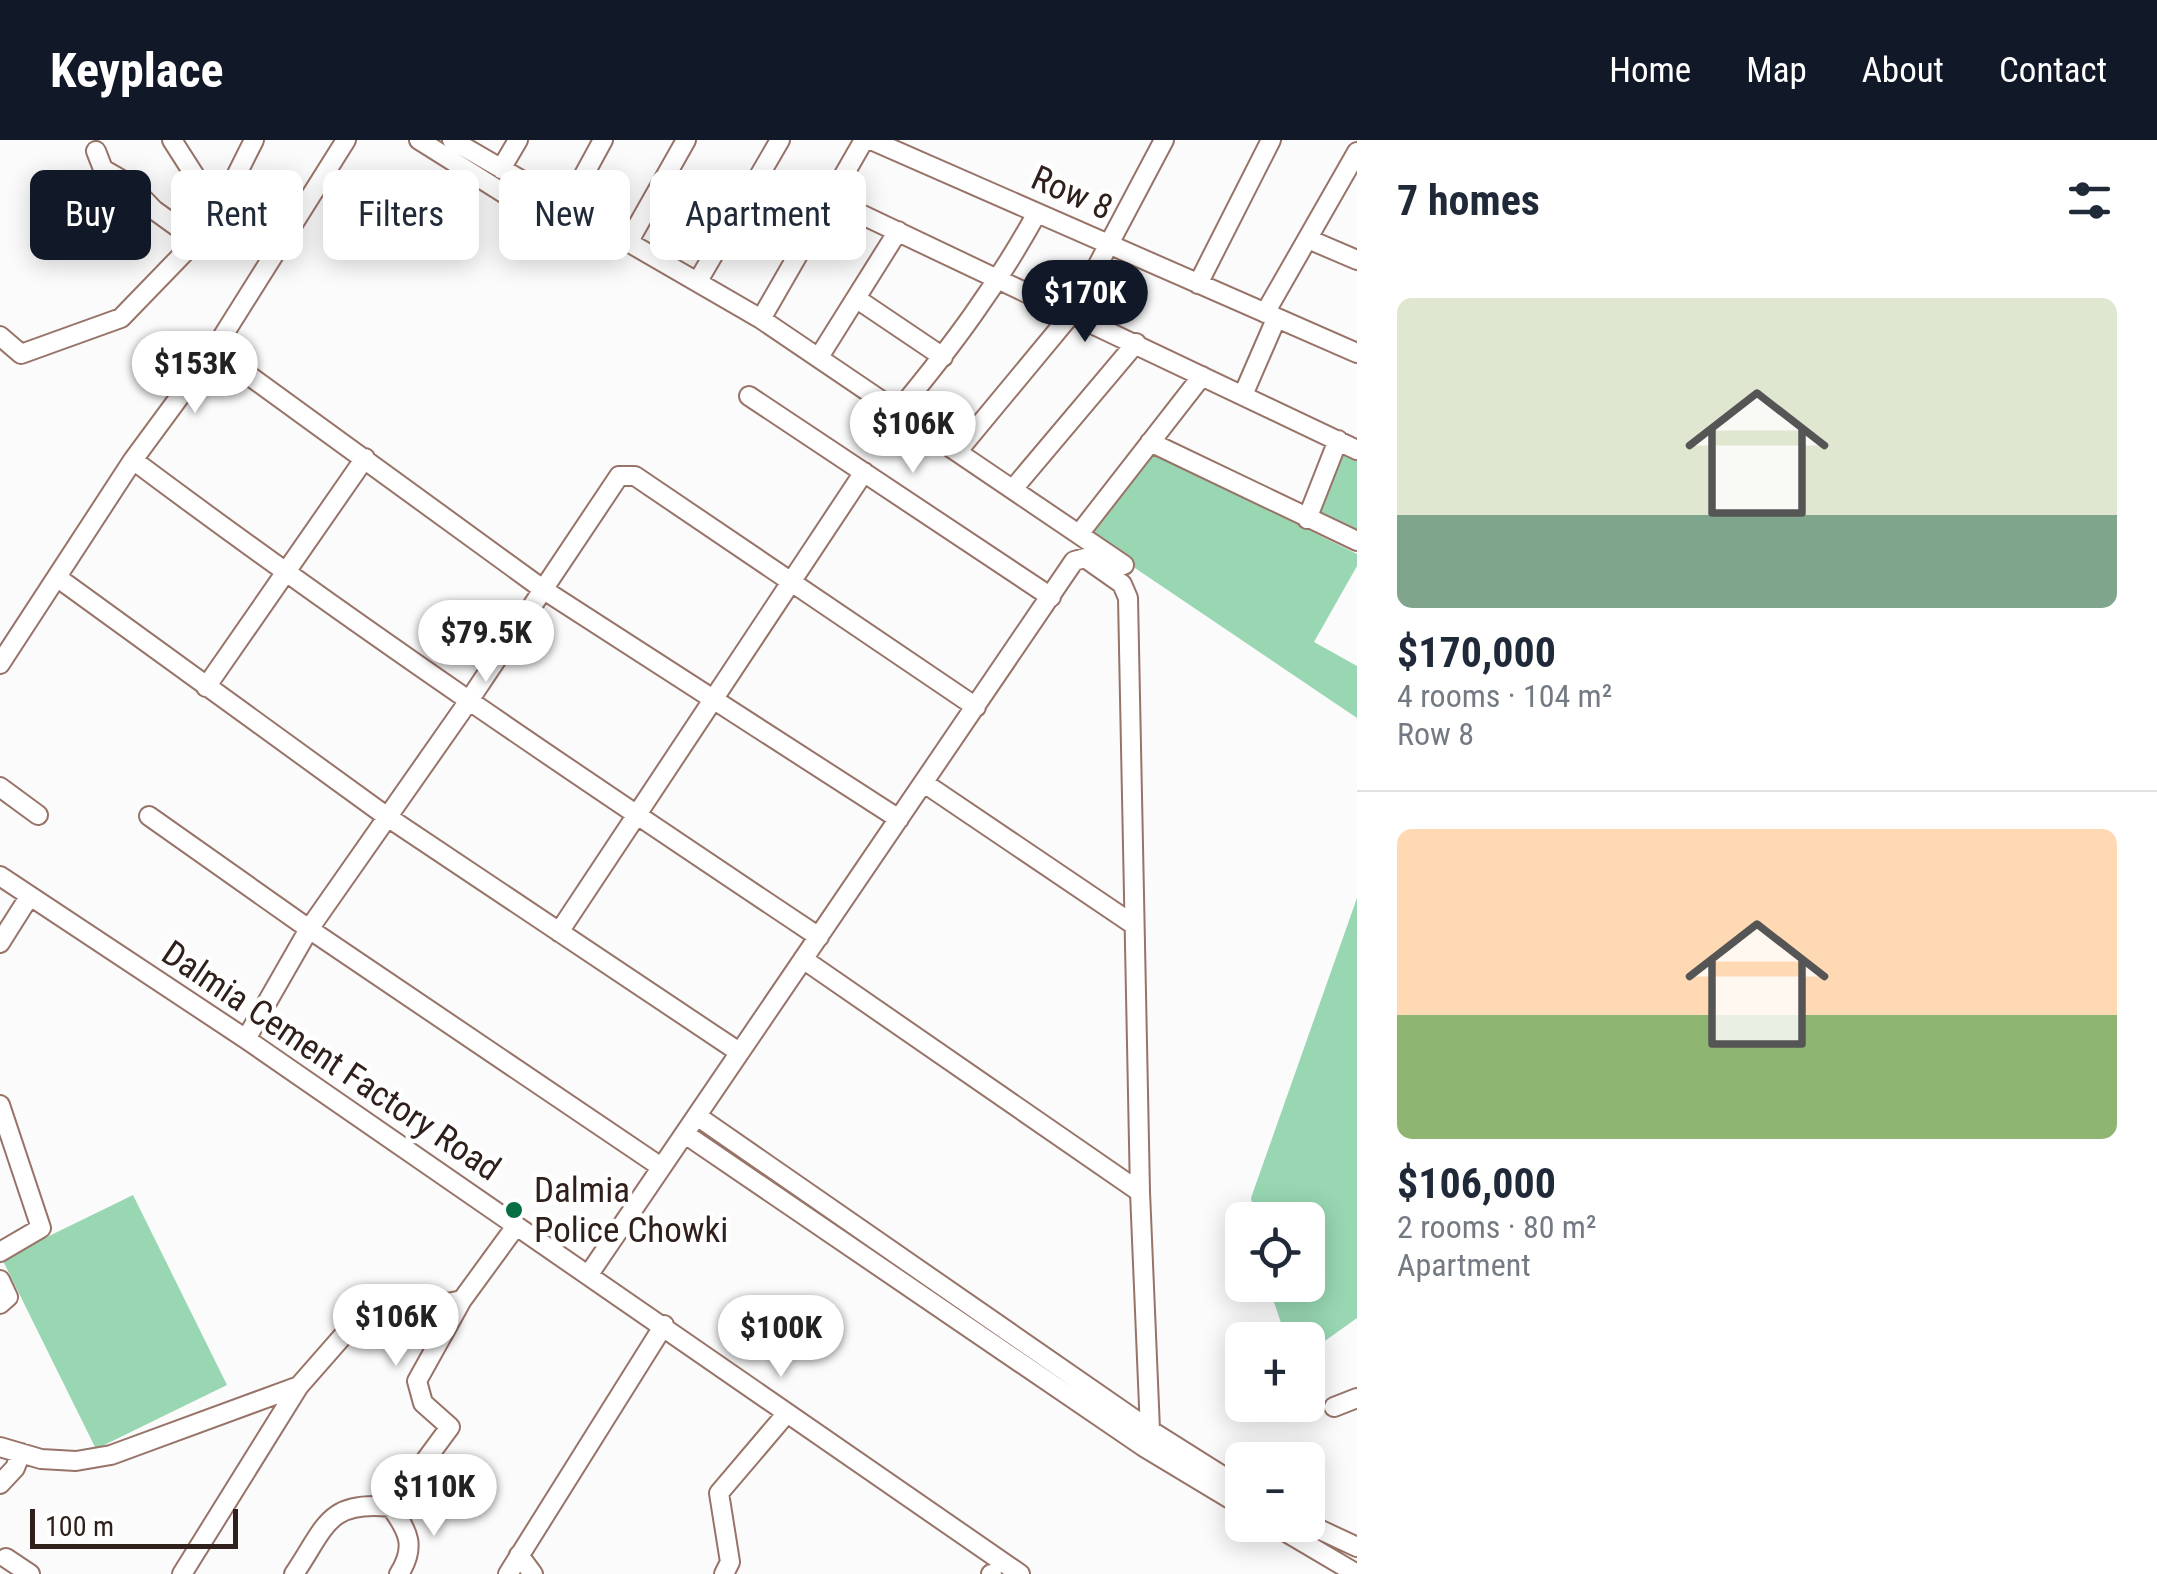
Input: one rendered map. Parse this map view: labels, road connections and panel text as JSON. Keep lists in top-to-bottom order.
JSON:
{
  "streets": {
    "street": ["Row 8", "Dalmia Cement Factory Road"]
  },
  "places": ["Dalmia Police Chowki"],
  "scale_bar": "100 m",
  "page": {
    "header": "Keyplace",
    "nav": [
      "Home",
      "Map",
      "About",
      "Contact"
    ],
    "heading": "7 homes",
    "chip": [
      "Buy",
      "Rent",
      "Filters",
      "New",
      "Apartment"
    ],
    "price": [
      "$170K",
      "$153K",
      "$106K",
      "$79.5K",
      "$106K",
      "$100K",
      "$110K"
    ],
    "list": [
      {
        "name": "$170,000",
        "note": "4 rooms · 104 m² · Row 8"
      },
      {
        "name": "$106,000",
        "note": "2 rooms · 80 m² · Apartment"
      }
    ],
    "map_buttons": ["+", "−"],
    "scale": "100 m"
  }
}
